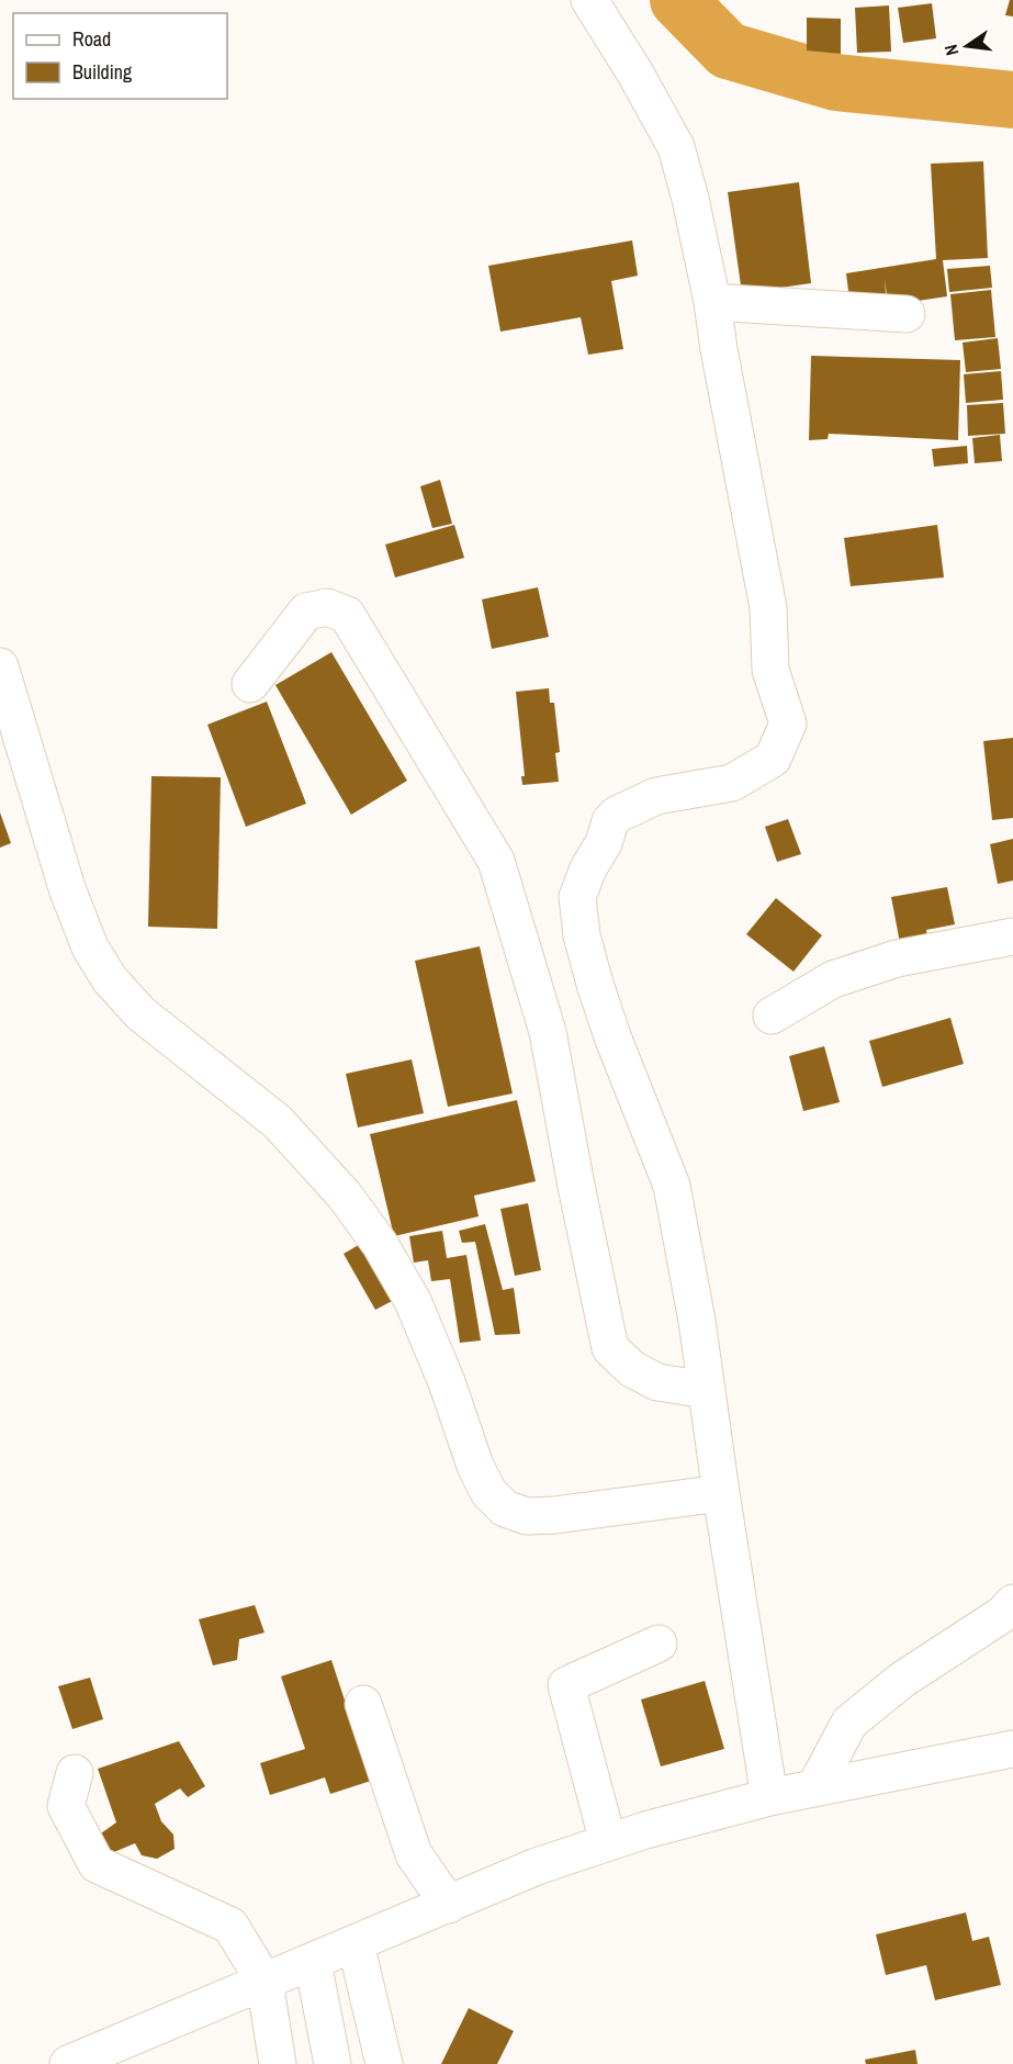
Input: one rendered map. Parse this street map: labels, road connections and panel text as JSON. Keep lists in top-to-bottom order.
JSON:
{
  "legend": ["Road", "Building"],
  "north": "left"
}
